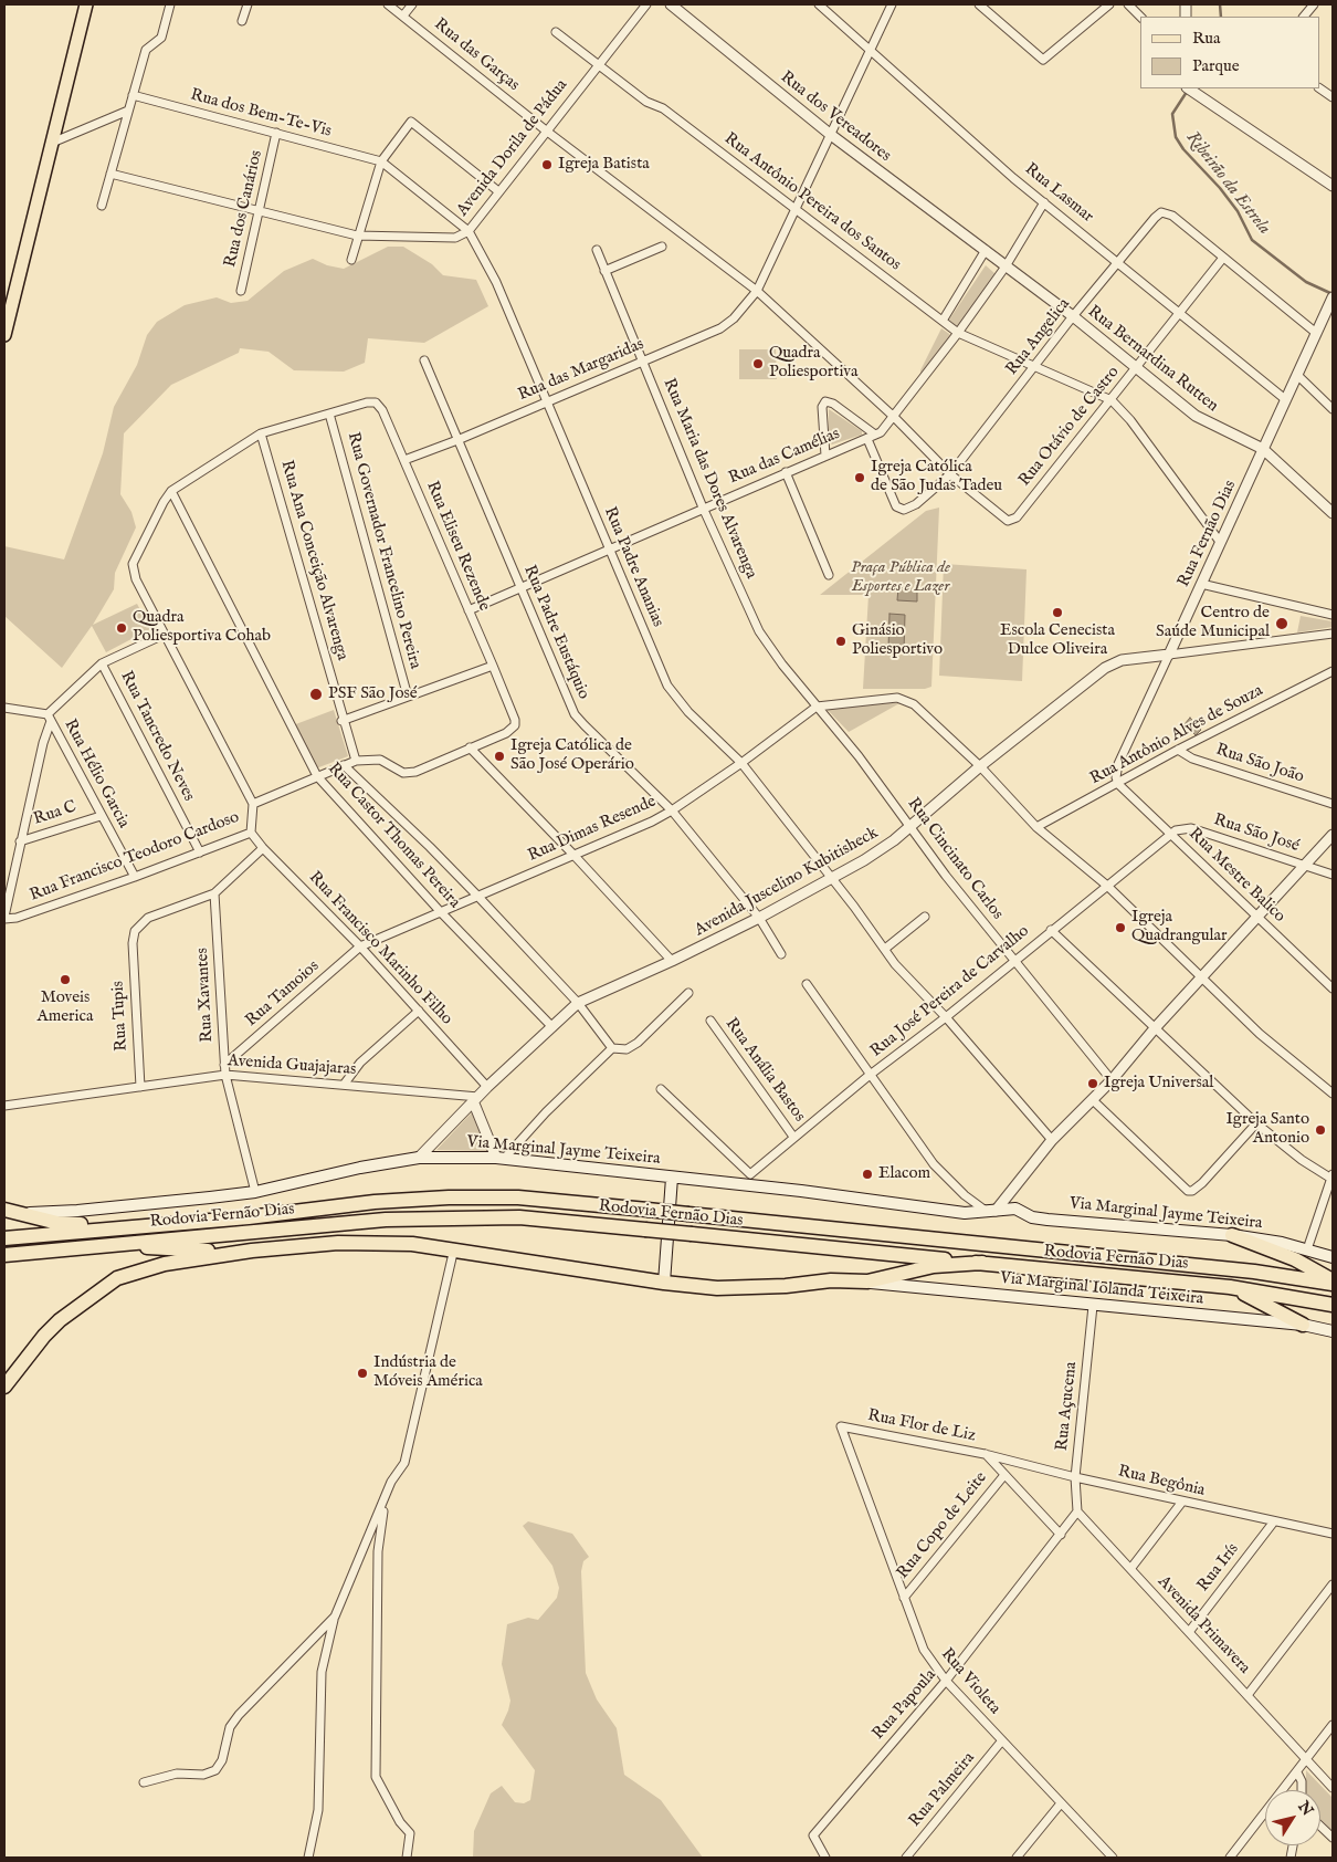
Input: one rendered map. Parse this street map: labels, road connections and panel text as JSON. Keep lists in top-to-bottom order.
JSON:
{
  "streets": {
    "highway": ["Rodovia Fernão Dias"],
    "main road": ["Via Marginal Jayme Teixeira", "Via Marginal Iolanda Teixeira"],
    "street": [
      "Rua das Garças",
      "Rua dos Bem-Te-Vis",
      "Rua dos Vereadores",
      "Avenida Dorila de Pádua",
      "Rua Lasmar",
      "Rua Antônio Pereira dos Santos",
      "Rua dos Canários",
      "Rua Angelica",
      "Rua Bernardina Rutten",
      "Rua das Margaridas",
      "Rua Otávio de Castro",
      "Rua das Camélias",
      "Rua Maria das Dores Alvarenga",
      "Rua Fernão Dias",
      "Rua Eliseu Rezende",
      "Rua Governador Francelino Pereira",
      "Rua Ana Conceição Alvarenga",
      "Rua Padre Ananias",
      "Rua Padre Eustáquio",
      "Rua Antônio Alves de Souza",
      "Rua Tancredo Neves",
      "Rua São João",
      "Rua Hélio Garcia",
      "Rua C",
      "Rua Dimas Resende",
      "Rua São José",
      "Rua Castor Thomas Pereira",
      "Rua Francisco Teodoro Cardoso",
      "Rua Cincinato Carlos",
      "Rua Mestre Balico",
      "Avenida Juscelino Kubitisheck",
      "Rua Francisco Marinho Filho",
      "Rua José Pereira de Carvalho",
      "Rua Tamoios",
      "Rua Xavantes",
      "Rua Tupis",
      "Avenida Guajajaras",
      "Rua Anália Bastos",
      "Rua Açucena",
      "Rua Flor de Liz",
      "Rua Begônia",
      "Rua Copo de Leite",
      "Rua Irís",
      "Avenida Primavera",
      "Rua Violeta",
      "Rua Papoula",
      "Rua Palmeira"
    ]
  },
  "crossings": [
    ["Rua das Garças", "Avenida Dorila de Pádua"],
    ["Rua das Garças", "Rua Angelica"],
    ["Rua das Garças", "Rua das Margaridas"],
    ["Rua das Garças", "Rua Otávio de Castro"],
    ["Rua das Garças", "Rua das Camélias"],
    ["Rua dos Bem-Te-Vis", "Rua dos Canários"],
    ["Rua dos Vereadores", "Rua Bernardina Rutten"],
    ["Rua dos Vereadores", "Rua das Margaridas"],
    ["Rua dos Vereadores", "Rua das Camélias"],
    ["Avenida Dorila de Pádua", "Rua Antônio Pereira dos Santos"],
    ["Avenida Dorila de Pádua", "Rua dos Canários"],
    ["Avenida Dorila de Pádua", "Rua Padre Ananias"],
    ["Rua Lasmar", "Rua Angelica"],
    ["Rua Lasmar", "Rua das Margaridas"],
    ["Rua Lasmar", "Rua Otávio de Castro"],
    ["Rua Lasmar", "Rua das Camélias"],
    ["Rua Lasmar", "Rua Fernão Dias"],
    ["Rua Antônio Pereira dos Santos", "Rua Angelica"],
    ["Rua Antônio Pereira dos Santos", "Rua das Margaridas"],
    ["Rua Antônio Pereira dos Santos", "Rua Otávio de Castro"],
    ["Rua Antônio Pereira dos Santos", "Rua das Camélias"],
    ["Rua Angelica", "Rua Bernardina Rutten"],
    ["Rua Angelica", "Rua Otávio de Castro"],
    ["Rua Angelica", "Rua das Camélias"],
    ["Rua Bernardina Rutten", "Rua Otávio de Castro"],
    ["Rua Bernardina Rutten", "Rua das Camélias"],
    ["Rua Bernardina Rutten", "Rua Fernão Dias"],
    ["Rua das Margaridas", "Rua Maria das Dores Alvarenga"],
    ["Rua das Margaridas", "Rua Eliseu Rezende"],
    ["Rua das Margaridas", "Rua Padre Ananias"],
    ["Rua das Margaridas", "Rua Padre Eustáquio"],
    ["Rua das Camélias", "Rua Maria das Dores Alvarenga"],
    ["Rua das Camélias", "Rua Eliseu Rezende"],
    ["Rua das Camélias", "Rua Padre Ananias"],
    ["Rua das Camélias", "Rua Padre Eustáquio"],
    ["Rua Maria das Dores Alvarenga", "Rua Dimas Resende"],
    ["Rua Maria das Dores Alvarenga", "Rua Cincinato Carlos"],
    ["Rua Fernão Dias", "Rua Antônio Alves de Souza"],
    ["Rua Fernão Dias", "Rua Mestre Balico"],
    ["Rua Fernão Dias", "Avenida Juscelino Kubitisheck"],
    ["Rua Eliseu Rezende", "Rua Governador Francelino Pereira"],
    ["Rua Eliseu Rezende", "Rua Francisco Teodoro Cardoso"],
    ["Rua Ana Conceição Alvarenga", "Rua Francisco Teodoro Cardoso"],
    ["Rua Padre Ananias", "Rua Dimas Resende"],
    ["Rua Padre Ananias", "Avenida Juscelino Kubitisheck"],
    ["Rua Padre Ananias", "Rua José Pereira de Carvalho"],
    ["Rua Padre Eustáquio", "Rua Dimas Resende"],
    ["Rua Padre Eustáquio", "Avenida Juscelino Kubitisheck"],
    ["Rua Antônio Alves de Souza", "Rua São João"],
    ["Rua Antônio Alves de Souza", "Rua Mestre Balico"],
    ["Rua Tancredo Neves", "Rua Francisco Teodoro Cardoso"],
    ["Rua Hélio Garcia", "Rua C"],
    ["Rua Hélio Garcia", "Rua Francisco Teodoro Cardoso"],
    ["Rua Dimas Resende", "Rua Castor Thomas Pereira"],
    ["Rua Dimas Resende", "Rua Cincinato Carlos"],
    ["Rua Dimas Resende", "Rua Francisco Marinho Filho"],
    ["Rua Dimas Resende", "Rua Tamoios"],
    ["Rua São José", "Rua Mestre Balico"],
    ["Rua São José", "Rua José Pereira de Carvalho"],
    ["Rua Castor Thomas Pereira", "Rua Francisco Teodoro Cardoso"],
    ["Rua Castor Thomas Pereira", "Avenida Juscelino Kubitisheck"],
    ["Rua Francisco Teodoro Cardoso", "Rua Francisco Marinho Filho"],
    ["Rua Cincinato Carlos", "Avenida Juscelino Kubitisheck"],
    ["Rua Cincinato Carlos", "Rua José Pereira de Carvalho"],
    ["Rua Mestre Balico", "Rua José Pereira de Carvalho"],
    ["Avenida Juscelino Kubitisheck", "Rua Francisco Marinho Filho"],
    ["Avenida Juscelino Kubitisheck", "Avenida Guajajaras"],
    ["Avenida Juscelino Kubitisheck", "Via Marginal Jayme Teixeira"],
    ["Rua Francisco Marinho Filho", "Rua Tamoios"],
    ["Rua José Pereira de Carvalho", "Rua Anália Bastos"],
    ["Rua Tamoios", "Rua Xavantes"],
    ["Rua Xavantes", "Rua Tupis"],
    ["Rua Xavantes", "Avenida Guajajaras"],
    ["Rua Xavantes", "Via Marginal Jayme Teixeira"],
    ["Rua Tupis", "Avenida Guajajaras"],
    ["Via Marginal Iolanda Teixeira", "Rua Açucena"],
    ["Rua Açucena", "Rua Begônia"],
    ["Rua Açucena", "Avenida Primavera"],
    ["Rua Açucena", "Rua Papoula"],
    ["Rua Flor de Liz", "Rua Begônia"],
    ["Rua Flor de Liz", "Rua Copo de Leite"],
    ["Rua Flor de Liz", "Rua Violeta"],
    ["Rua Flor de Liz", "Rua Papoula"],
    ["Rua Begônia", "Rua Irís"],
    ["Rua Copo de Leite", "Rua Violeta"],
    ["Rua Irís", "Avenida Primavera"],
    ["Avenida Primavera", "Rua Papoula"],
    ["Rua Violeta", "Rua Papoula"],
    ["Rua Violeta", "Rua Palmeira"]
  ],
  "water": ["Ribeirão da Estrela"],
  "parks": ["Praça Pública de Esportes e Lazer"],
  "places": [
    "Igreja Batista",
    "Quadra Poliesportiva",
    "Igreja Católica de São Judas Tadeu",
    "Escola Cenecista Dulce Oliveira",
    "Centro de Saúde Municipal",
    "Quadra Poliesportiva Cohab",
    "Ginásio Poliesportivo",
    "PSF São José",
    "Igreja Católica de São José Operário",
    "Igreja Quadrangular",
    "Moveis America",
    "Igreja Universal",
    "Igreja Santo Antonio",
    "Elacom",
    "Indústria de Móveis América"
  ],
  "legend": ["Rua", "Parque"],
  "north": "top right"
}
